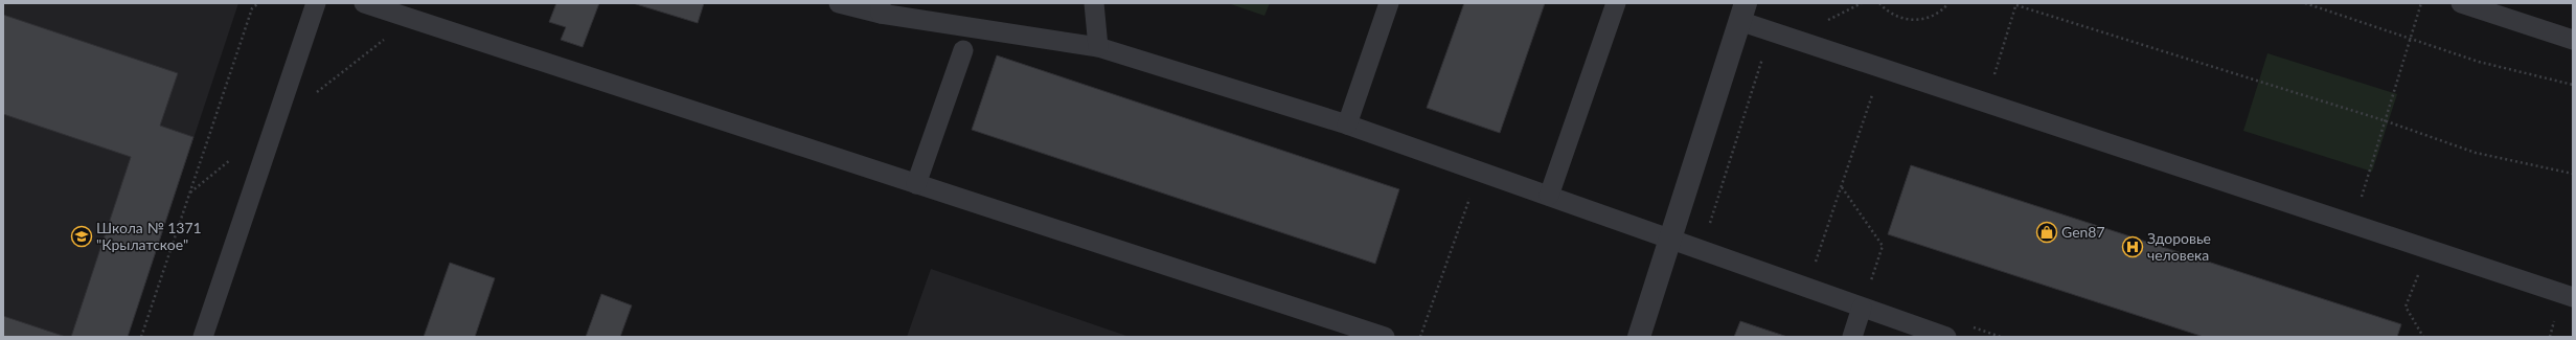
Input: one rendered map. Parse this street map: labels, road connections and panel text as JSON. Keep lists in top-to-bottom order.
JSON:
{
  "places": {
    "shop": ["Gen87"],
    "school or university": ["Школа № 1371 \"Крылатское\""],
    "hospital": ["Здоровье человека"]
  }
}
